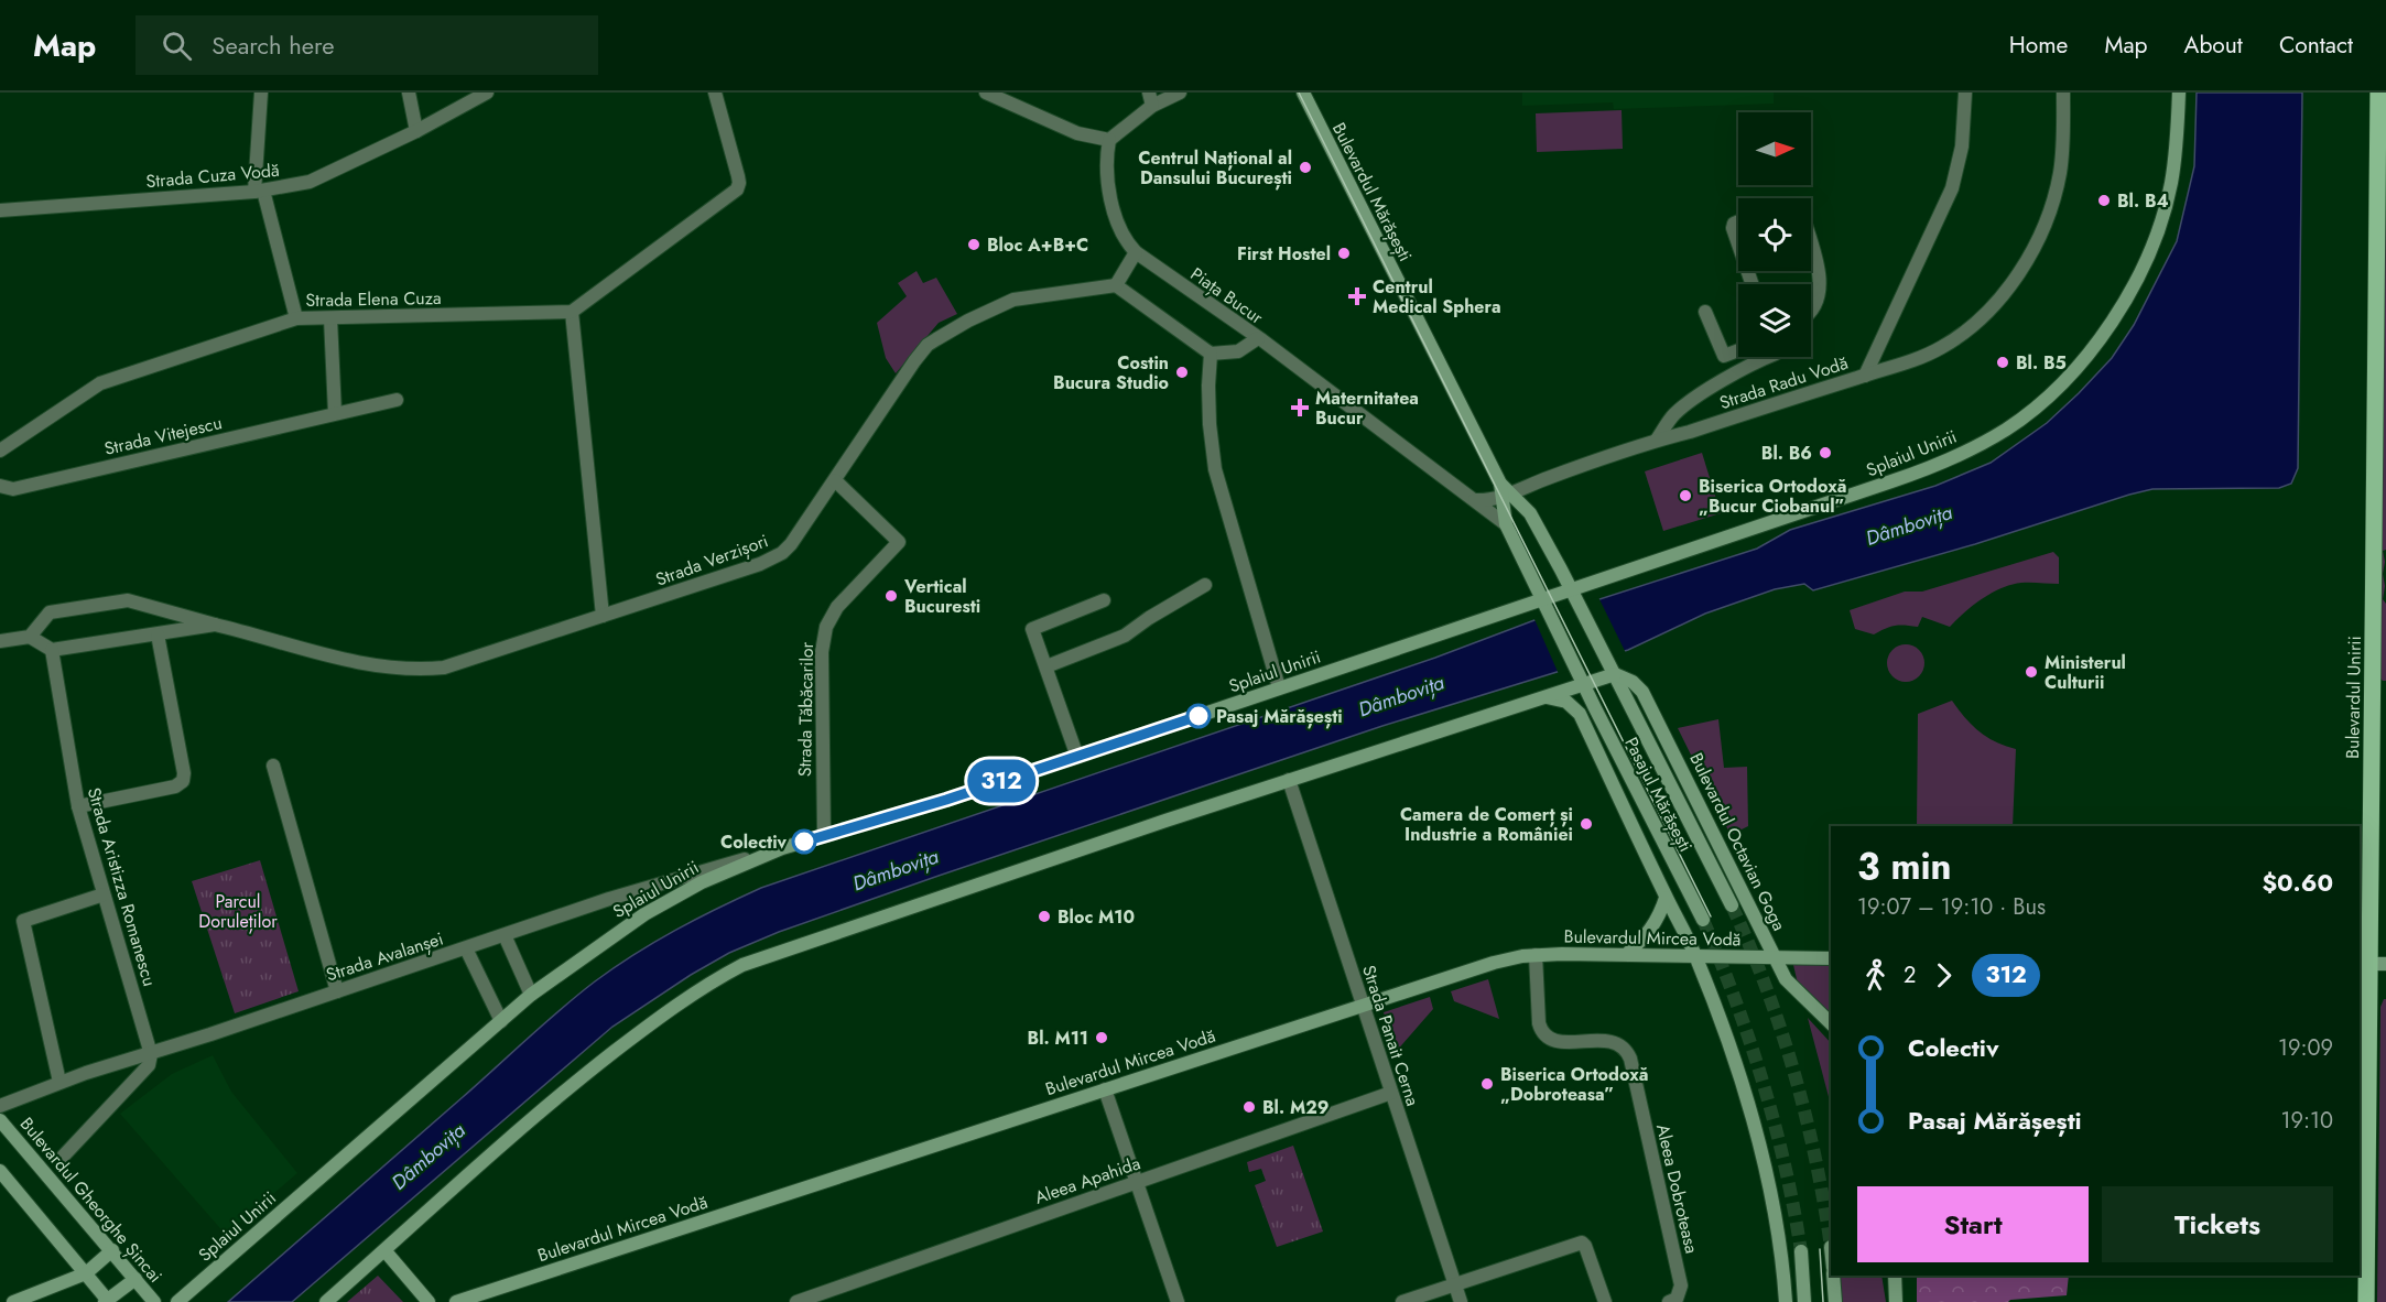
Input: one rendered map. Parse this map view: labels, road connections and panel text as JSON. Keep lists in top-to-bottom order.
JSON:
{
  "streets": {
    "main road": [
      "Bulevardul Mărășești",
      "Splaiul Unirii",
      "Bulevardul Unirii",
      "Pasajul Mărășești",
      "Bulevardul Octavian Goga",
      "Bulevardul Mircea Vodă",
      "Bulevardul Gheorghe Șincai"
    ],
    "street": [
      "Strada Cuza Vodă",
      "Piața Bucur",
      "Strada Elena Cuza",
      "Strada Radu Vodă",
      "Strada Vitejescu",
      "Strada Verzișori",
      "Strada Tăbăcarilor",
      "Strada Aristizza Romanescu",
      "Strada Avalanșei",
      "Strada Panait Cerna",
      "Aleea Apahida",
      "Aleea Dobroteasa"
    ]
  },
  "crossings": [
    ["Bulevardul Mărășești", "Strada Radu Vodă"],
    ["Bulevardul Mărășești", "Splaiul Unirii"],
    ["Bulevardul Mărășești", "Pasajul Mărășești"],
    ["Splaiul Unirii", "Strada Tăbăcarilor"],
    ["Splaiul Unirii", "Strada Avalanșei"],
    ["Strada Verzișori", "Strada Tăbăcarilor"],
    ["Strada Verzișori", "Strada Aristizza Romanescu"],
    ["Pasajul Mărășești", "Bulevardul Octavian Goga"],
    ["Bulevardul Octavian Goga", "Bulevardul Mircea Vodă"],
    ["Strada Aristizza Romanescu", "Strada Avalanșei"],
    ["Bulevardul Mircea Vodă", "Strada Panait Cerna"],
    ["Bulevardul Mircea Vodă", "Aleea Dobroteasa"],
    ["Strada Panait Cerna", "Aleea Apahida"]
  ],
  "water": ["Dâmbovița"],
  "parks": ["Parcul Doruleților"],
  "places": {
    "other": [
      "Centrul Național al Dansului București",
      "Bl. B4",
      "Bloc A+B+C",
      "First Hostel",
      "Bl. B5",
      "Costin Bucura Studio",
      "Bl. B6",
      "Biserica Ortodoxă „Bucur Ciobanul”",
      "Vertical Bucuresti",
      "Ministerul Culturii",
      "Pasaj Mărășești",
      "Camera de Comerț și Industrie a României",
      "Colectiv",
      "Bloc M10",
      "Bl. M11",
      "Biserica Ortodoxă „Dobroteasa”",
      "Bl. M29"
    ],
    "health": ["Centrul Medical Sphera", "Maternitatea Bucur"]
  },
  "lines": ["bus line 312"],
  "north": "right",
  "page": {
    "header": "Map",
    "search": "Search here",
    "nav": [
      "Home",
      "Map",
      "About",
      "Contact"
    ],
    "on_map": "312",
    "heading": ["3 min", "19:07 – 19:10 · Bus", "$0.60"],
    "legs": ["2", "312"],
    "list": [
      {
        "name": "Colectiv",
        "value": "19:09"
      },
      {
        "name": "Pasaj Mărășești",
        "value": "19:10"
      }
    ],
    "buttons": ["Start", "Tickets"]
  }
}
